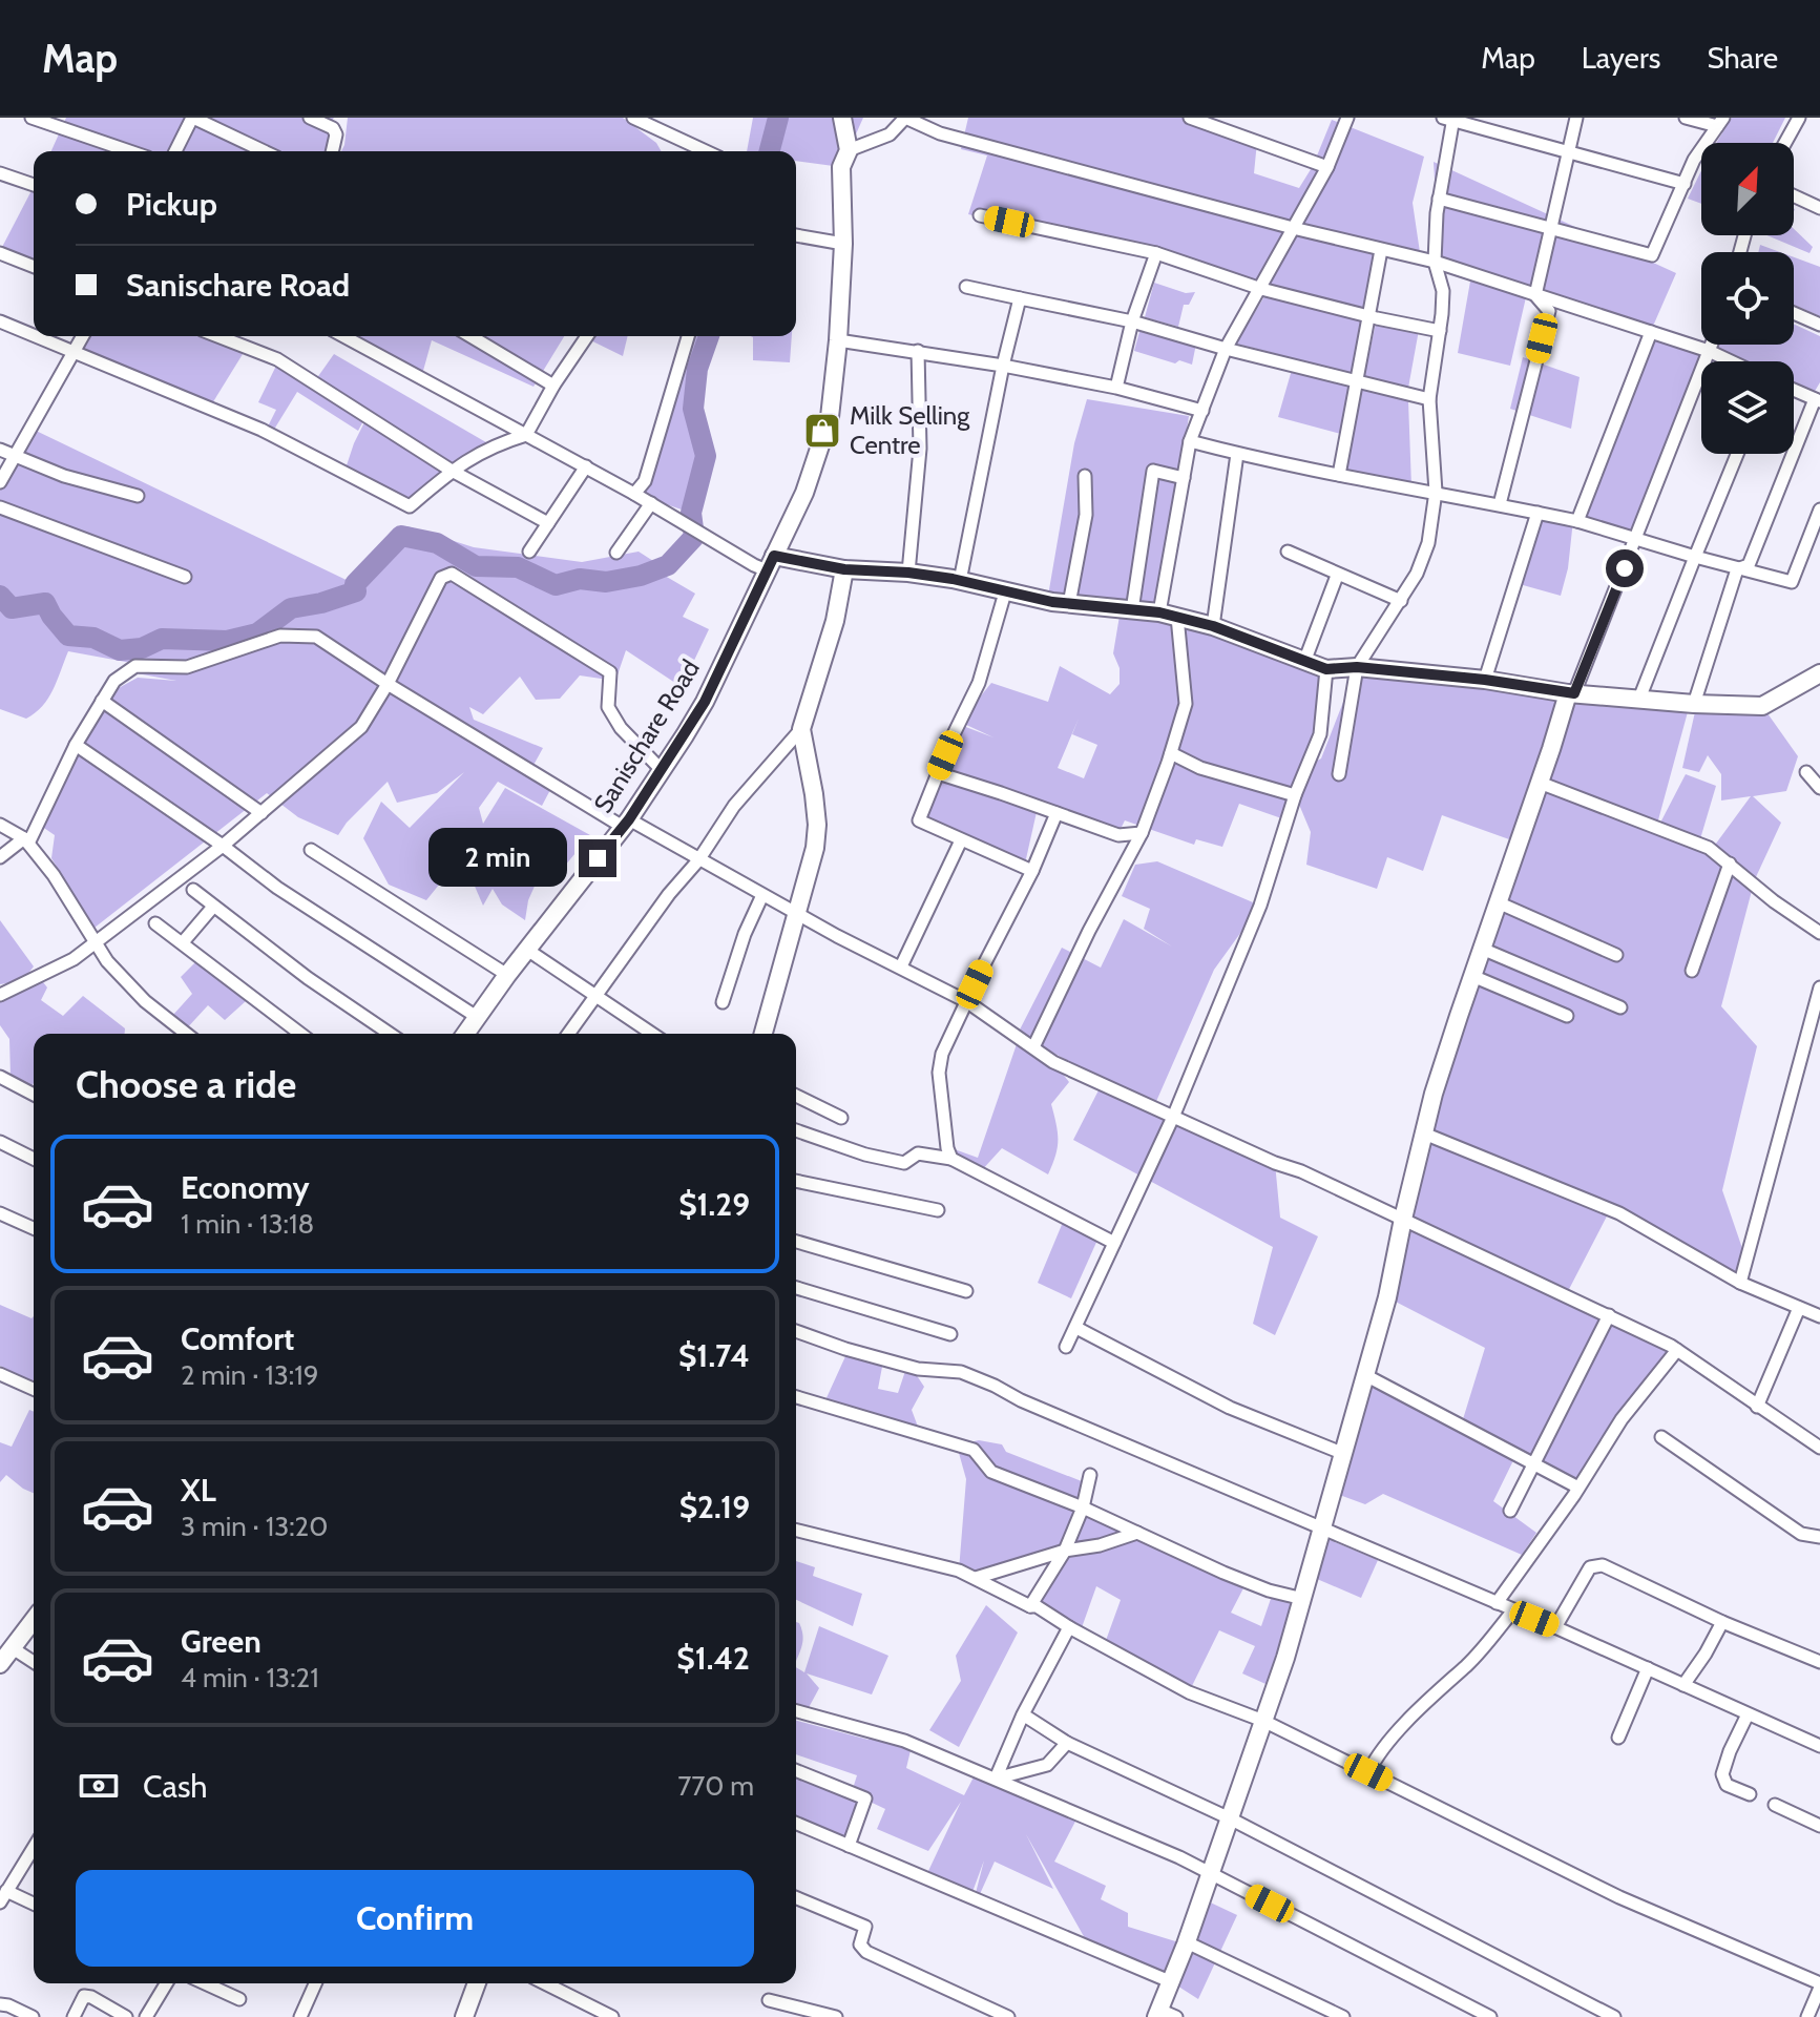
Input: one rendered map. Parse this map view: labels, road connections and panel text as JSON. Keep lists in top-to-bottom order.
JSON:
{
  "streets": {
    "street": ["Sanischare Road"]
  },
  "places": {
    "shop": ["Milk Selling Centre"]
  },
  "north": "top right",
  "page": {
    "header": "Map",
    "nav": ["Map", "Layers", "Share"],
    "banner": ["Pickup", "Sanischare Road"],
    "bubble": "2 min",
    "heading": "Choose a ride",
    "list": [
      {
        "name": "Economy",
        "note": "1 min · 13:18",
        "value": "$1.29"
      },
      {
        "name": "Comfort",
        "note": "2 min · 13:19",
        "value": "$1.74"
      },
      {
        "name": "XL",
        "note": "3 min · 13:20",
        "value": "$2.19"
      },
      {
        "name": "Green",
        "note": "4 min · 13:21",
        "value": "$1.42"
      }
    ],
    "pay": ["Cash", "770 m"],
    "buttons": "Confirm"
  }
}
